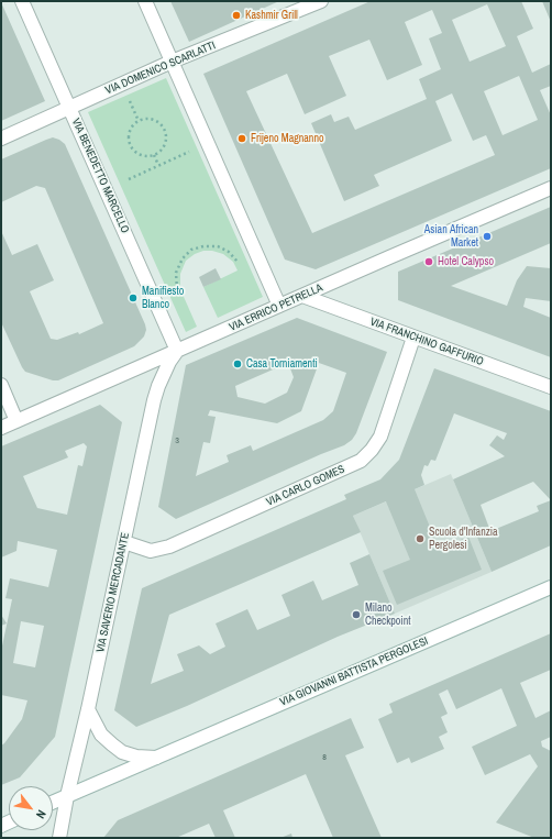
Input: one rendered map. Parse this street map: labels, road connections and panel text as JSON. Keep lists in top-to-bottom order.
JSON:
{
  "streets": {
    "street": [
      "VIA DOMENICO SCARLATTI",
      "VIA BENEDETTO MARCELLO",
      "VIA ERRICO PETRELLA",
      "VIA FRANCHINO GAFFURIO",
      "VIA CARLO GOMES",
      "VIA SAVERIO MERCADANTE",
      "VIA GIOVANNI BATTISTA PERGOLESI"
    ]
  },
  "crossings": [
    ["VIA DOMENICO SCARLATTI", "VIA BENEDETTO MARCELLO"],
    ["VIA BENEDETTO MARCELLO", "VIA ERRICO PETRELLA"],
    ["VIA BENEDETTO MARCELLO", "VIA SAVERIO MERCADANTE"],
    ["VIA ERRICO PETRELLA", "VIA FRANCHINO GAFFURIO"],
    ["VIA ERRICO PETRELLA", "VIA SAVERIO MERCADANTE"],
    ["VIA FRANCHINO GAFFURIO", "VIA CARLO GOMES"],
    ["VIA CARLO GOMES", "VIA SAVERIO MERCADANTE"],
    ["VIA SAVERIO MERCADANTE", "VIA GIOVANNI BATTISTA PERGOLESI"]
  ],
  "places": [
    "Kashmir Grill",
    "Frijeno Magnanno",
    "Asian African Market",
    "Hotel Calypso",
    "Manifiesto Blanco",
    "Casa Torniamenti",
    "Scuola d'Infanzia Pergolesi",
    "Milano Checkpoint"
  ],
  "house_numbers": ["3", "8"],
  "north": "bottom right"
}
